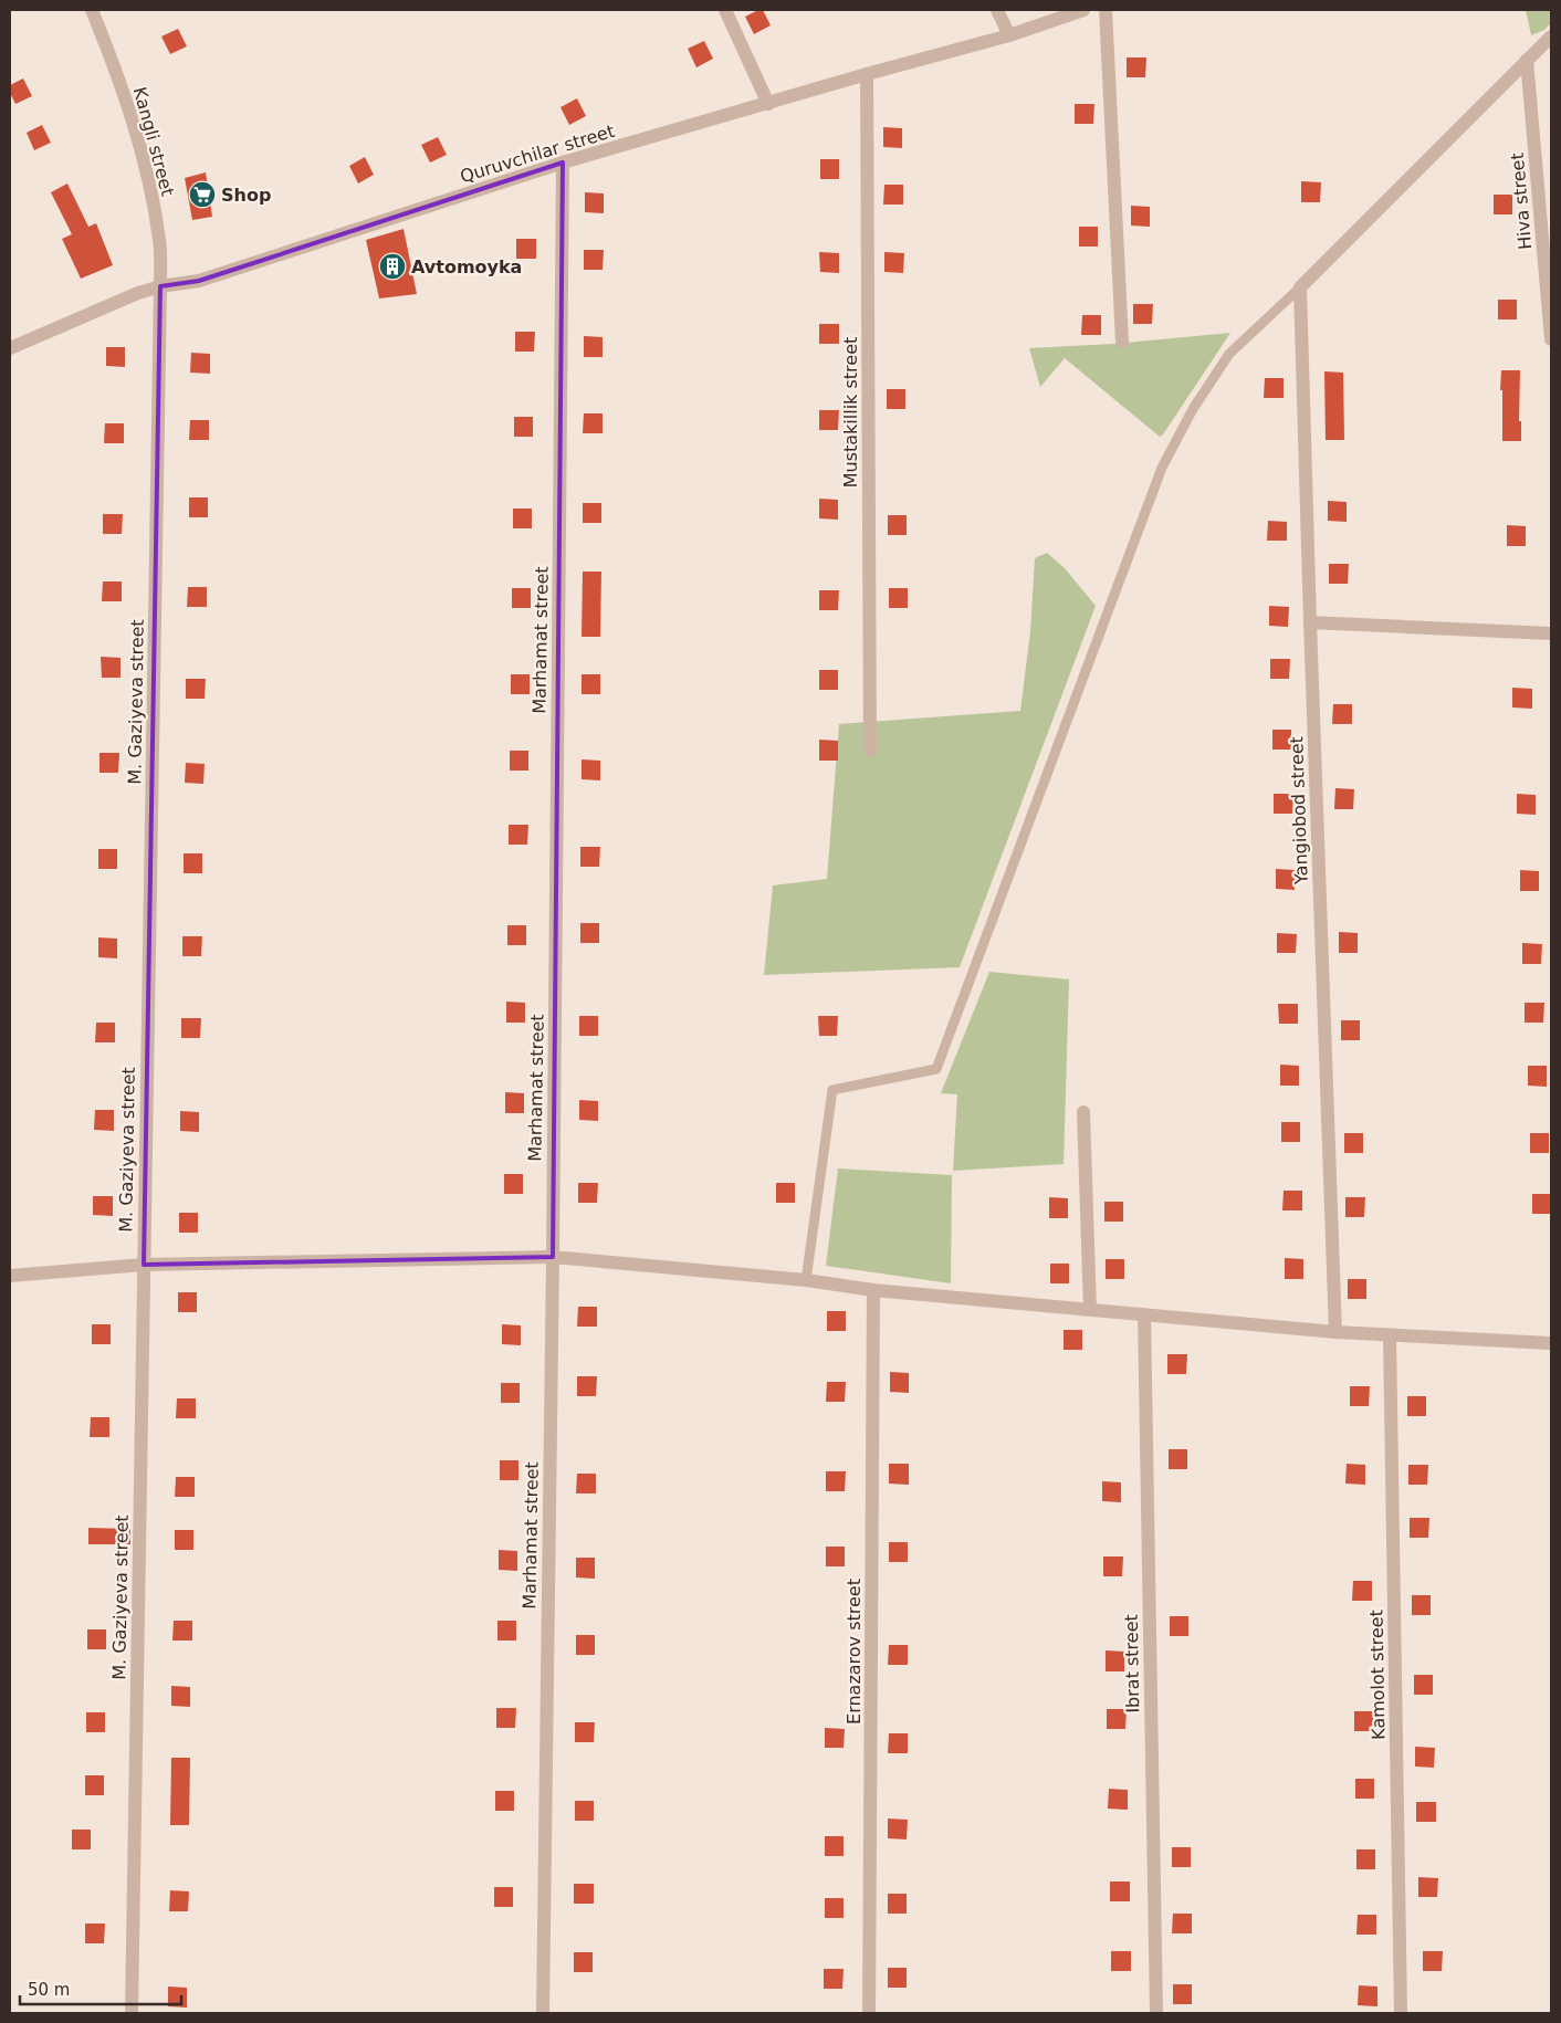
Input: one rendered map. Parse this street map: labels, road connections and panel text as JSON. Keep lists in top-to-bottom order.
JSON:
{
  "streets": {
    "street": [
      "Kangli street",
      "Quruvchilar street",
      "Hiva street",
      "Mustakillik street",
      "Marhamat street",
      "M. Gaziyeva street",
      "Yangiobod street",
      "Ernazarov street",
      "Ibrat street",
      "Kamolot street"
    ]
  },
  "crossings": [
    ["Kangli street", "Quruvchilar street"],
    ["Kangli street", "M. Gaziyeva street"],
    ["Quruvchilar street", "Mustakillik street"],
    ["Quruvchilar street", "Marhamat street"],
    ["Quruvchilar street", "M. Gaziyeva street"]
  ],
  "places": {
    "supermarket": ["Shop"],
    "building": ["Avtomoyka"]
  },
  "scale_bar": "50 m"
}
